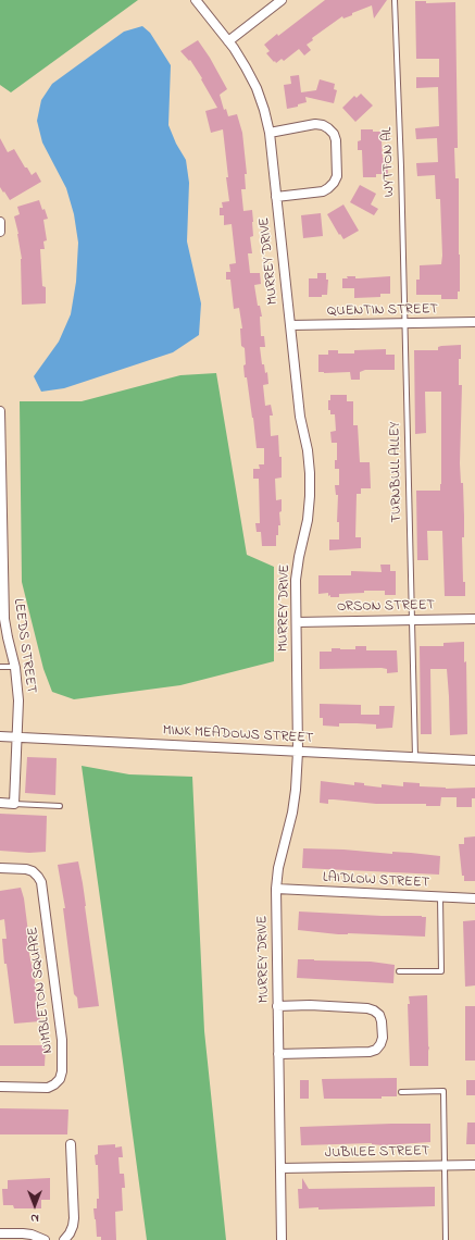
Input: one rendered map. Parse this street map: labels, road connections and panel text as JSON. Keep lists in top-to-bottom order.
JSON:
{
  "streets": {
    "street": [
      "MURREY DRIVE",
      "QUENTIN STREET",
      "ORSON STREET",
      "LEEDS STREET",
      "MINK MEADOWS STREET",
      "LAIDLOW STREET",
      "NIMBLETON SQUARE",
      "JUBILEE STREET"
    ],
    "lane": ["WYTTON AL", "TURNBULL ALLEY"]
  },
  "crossings": [
    ["WYTTON AL", "QUENTIN STREET"],
    ["WYTTON AL", "TURNBULL ALLEY"],
    ["MURREY DRIVE", "QUENTIN STREET"],
    ["MURREY DRIVE", "ORSON STREET"],
    ["MURREY DRIVE", "MINK MEADOWS STREET"],
    ["MURREY DRIVE", "LAIDLOW STREET"],
    ["MURREY DRIVE", "JUBILEE STREET"],
    ["QUENTIN STREET", "TURNBULL ALLEY"],
    ["TURNBULL ALLEY", "ORSON STREET"],
    ["TURNBULL ALLEY", "MINK MEADOWS STREET"],
    ["LEEDS STREET", "MINK MEADOWS STREET"]
  ],
  "north": "bottom"
}
